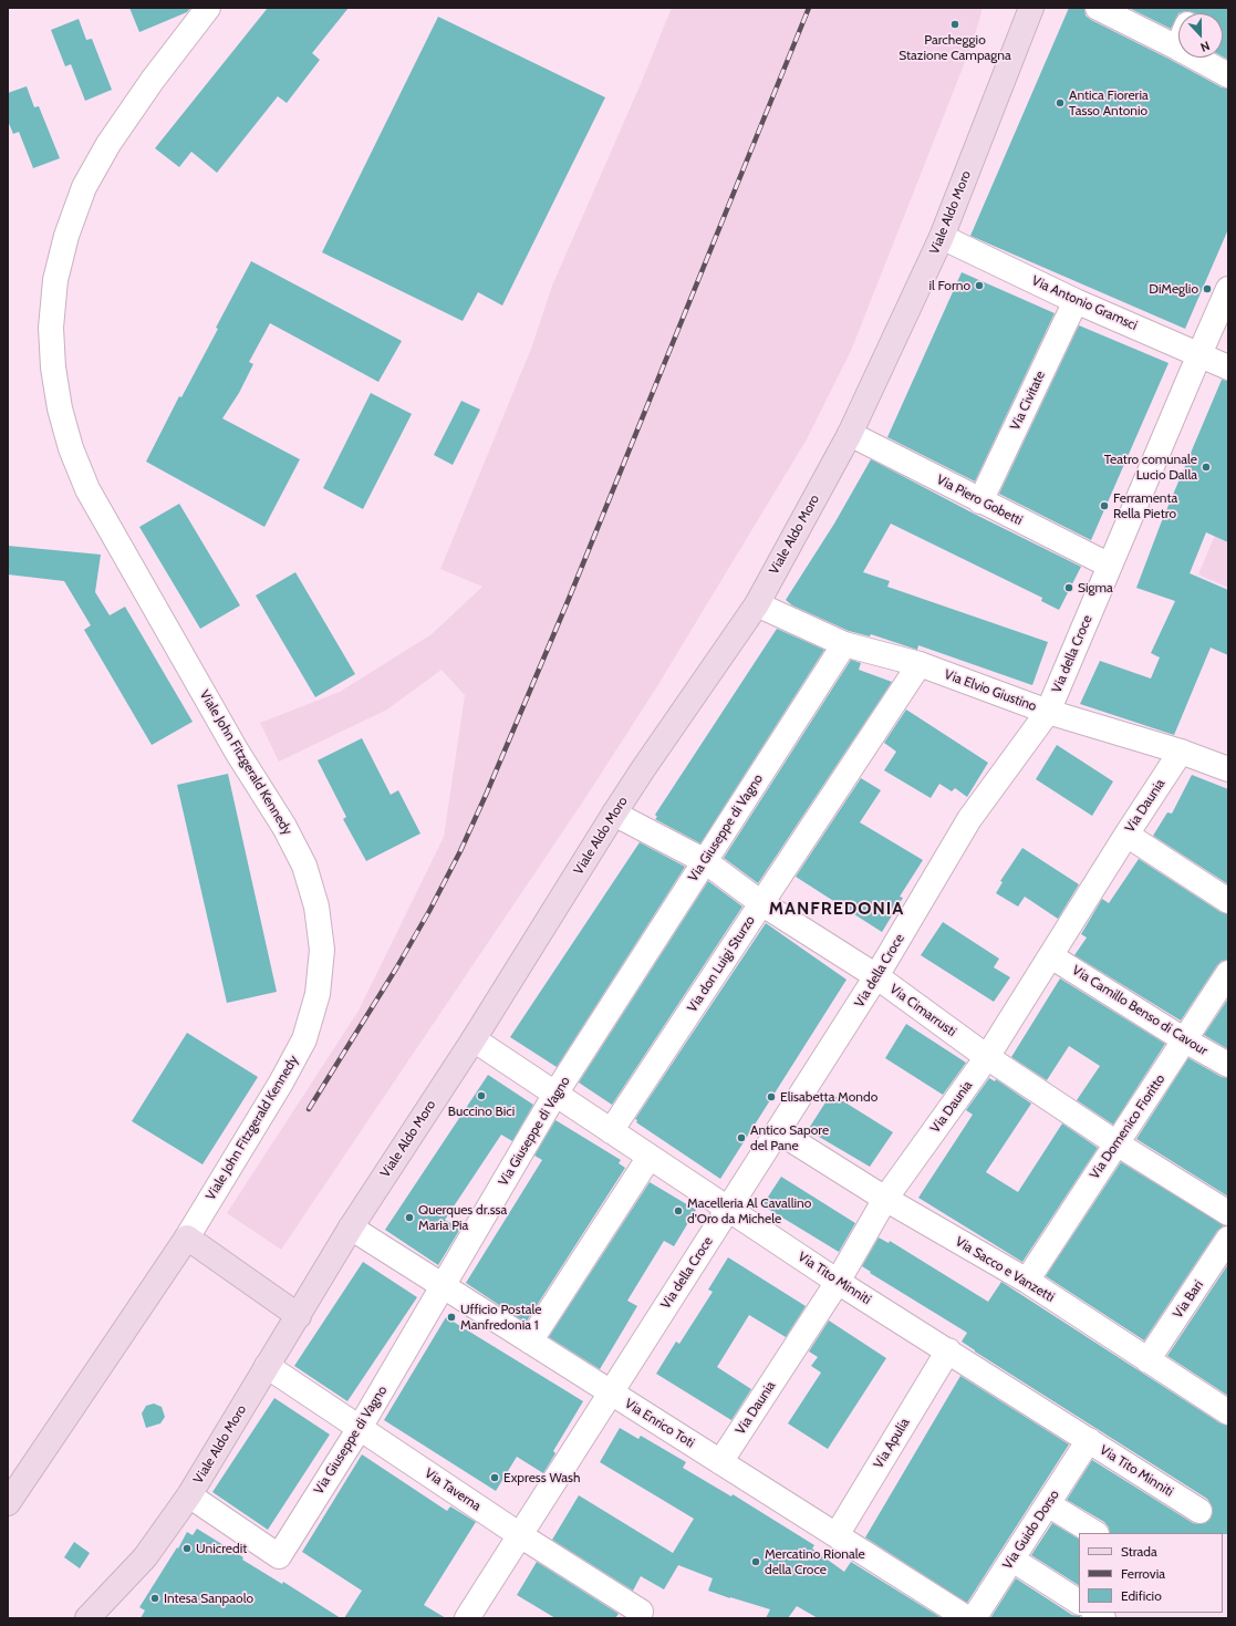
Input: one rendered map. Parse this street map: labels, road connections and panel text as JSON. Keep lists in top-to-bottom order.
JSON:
{
  "streets": {
    "main road": ["Viale Aldo Moro", "Viale John Fitzgerald Kennedy"],
    "street": [
      "Via Antonio Gramsci",
      "Via Civitate",
      "Via Piero Gobetti",
      "Via della Croce",
      "Via Elvio Giustino",
      "Via Daunia",
      "Via Giuseppe di Vagno",
      "Via don Luigi Sturzo",
      "Via Cimarrusti",
      "Via Camillo Benso di Cavour",
      "Via Domenico Fioritto",
      "Via Sacco e Vanzetti",
      "Via Tito Minniti",
      "Via Bari",
      "Via Enrico Toti",
      "Via Apulia",
      "Via Taverna",
      "Via Guido Dorso"
    ]
  },
  "crossings": [
    ["Viale Aldo Moro", "Via Antonio Gramsci"],
    ["Viale Aldo Moro", "Via Piero Gobetti"],
    ["Viale Aldo Moro", "Via Elvio Giustino"],
    ["Viale Aldo Moro", "Via Giuseppe di Vagno"],
    ["Viale Aldo Moro", "Via Cimarrusti"],
    ["Viale Aldo Moro", "Via Tito Minniti"],
    ["Viale Aldo Moro", "Via Enrico Toti"],
    ["Viale Aldo Moro", "Via Taverna"],
    ["Via Antonio Gramsci", "Via Civitate"],
    ["Via Antonio Gramsci", "Via della Croce"],
    ["Via Civitate", "Via Piero Gobetti"],
    ["Via Piero Gobetti", "Via della Croce"],
    ["Via della Croce", "Via Elvio Giustino"],
    ["Via della Croce", "Via Cimarrusti"],
    ["Via della Croce", "Via Sacco e Vanzetti"],
    ["Via della Croce", "Via Tito Minniti"],
    ["Via della Croce", "Via Enrico Toti"],
    ["Via della Croce", "Via Taverna"],
    ["Via Elvio Giustino", "Via Daunia"],
    ["Via Elvio Giustino", "Via Giuseppe di Vagno"],
    ["Via Elvio Giustino", "Via don Luigi Sturzo"],
    ["Via Daunia", "Via Cimarrusti"],
    ["Via Daunia", "Via Camillo Benso di Cavour"],
    ["Via Daunia", "Via Sacco e Vanzetti"],
    ["Via Daunia", "Via Tito Minniti"],
    ["Via Daunia", "Via Enrico Toti"],
    ["Via Giuseppe di Vagno", "Via Cimarrusti"],
    ["Via Giuseppe di Vagno", "Via Tito Minniti"],
    ["Via Giuseppe di Vagno", "Via Enrico Toti"],
    ["Via Giuseppe di Vagno", "Via Taverna"],
    ["Via don Luigi Sturzo", "Via Cimarrusti"],
    ["Via don Luigi Sturzo", "Via Tito Minniti"],
    ["Via Cimarrusti", "Via Domenico Fioritto"],
    ["Via Camillo Benso di Cavour", "Via Domenico Fioritto"],
    ["Via Domenico Fioritto", "Via Sacco e Vanzetti"],
    ["Via Sacco e Vanzetti", "Via Bari"],
    ["Via Tito Minniti", "Via Apulia"],
    ["Via Tito Minniti", "Via Guido Dorso"],
    ["Via Enrico Toti", "Via Apulia"]
  ],
  "districts": ["MANFREDONIA"],
  "places": [
    "Parcheggio Stazione Campagna",
    "Antica Fioreria Tasso Antonio",
    "il Forno",
    "DiMeglio",
    "Teatro comunale Lucio Dalla",
    "Ferramenta Rella Pietro",
    "Sigma",
    "Buccino Bici",
    "Elisabetta Mondo",
    "Antico Sapore del Pane",
    "Macelleria Al Cavallino d'Oro da Michele",
    "Querques dr.ssa Maria Pia",
    "Ufficio Postale Manfredonia 1",
    "Express Wash",
    "Unicredit",
    "Mercatino Rionale della Croce",
    "Intesa Sanpaolo"
  ],
  "legend": ["Strada", "Ferrovia", "Edificio"],
  "north": "bottom"
}
